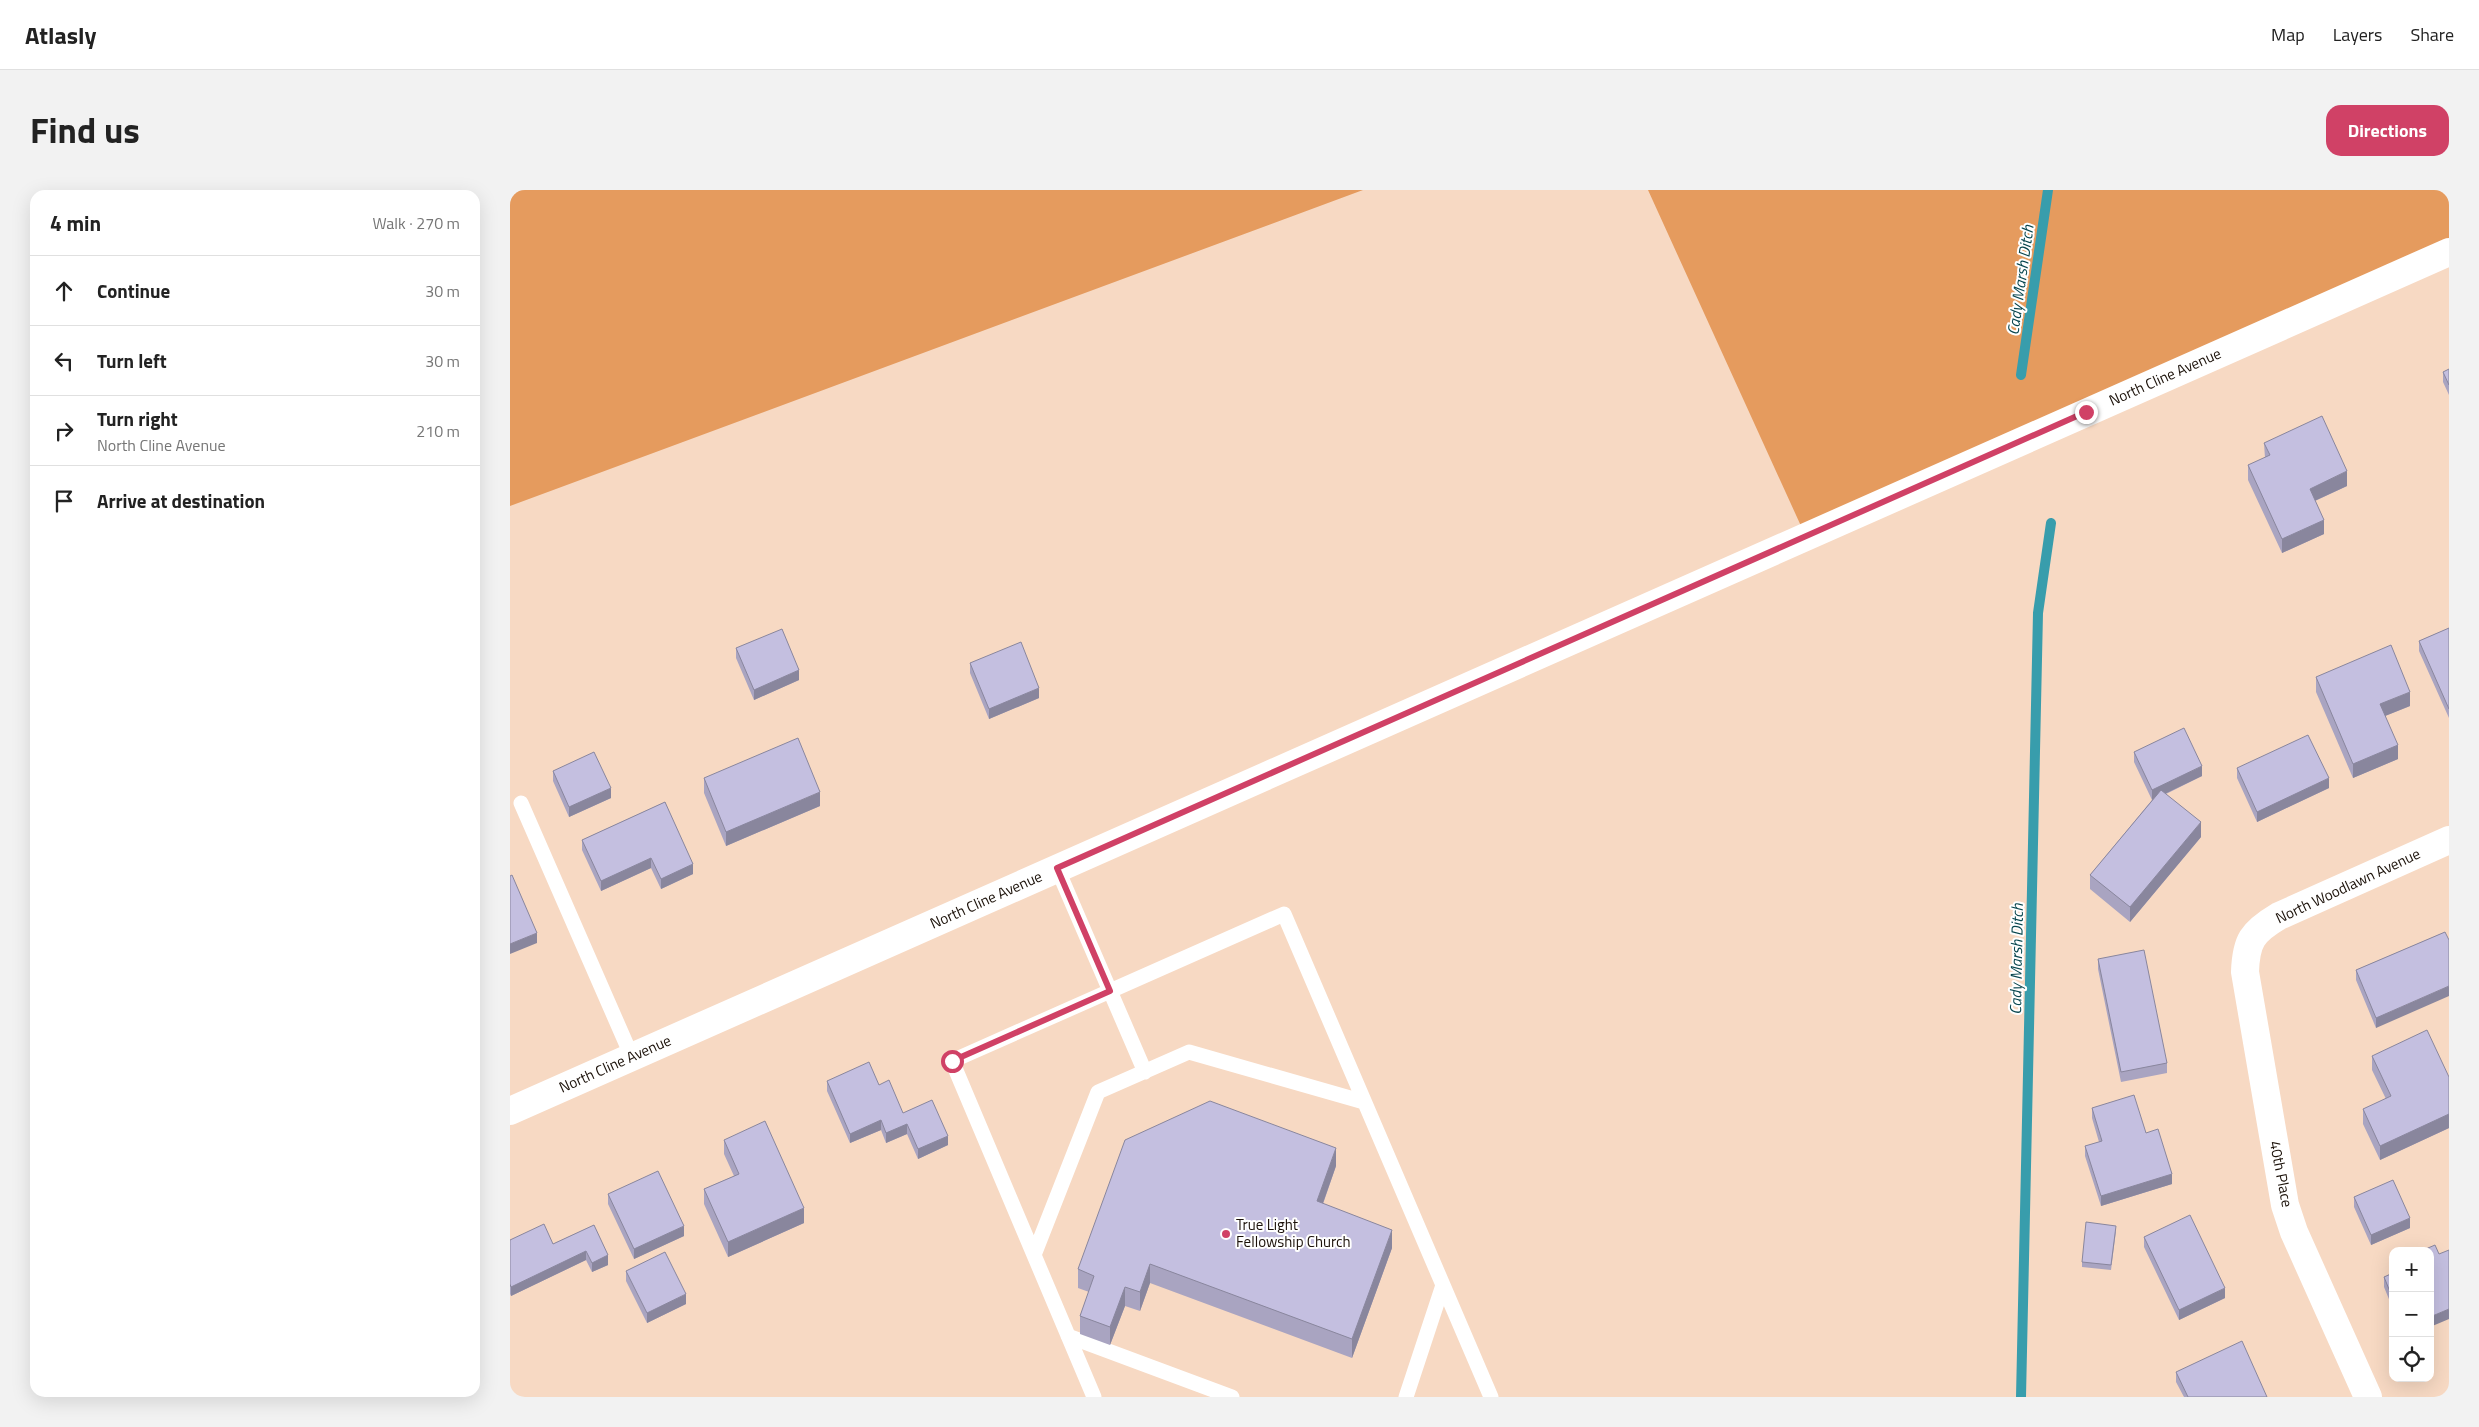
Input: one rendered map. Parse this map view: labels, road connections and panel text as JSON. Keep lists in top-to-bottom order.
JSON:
{
  "streets": {
    "street": ["North Cline Avenue", "North Woodlawn Avenue", "40th Place"]
  },
  "crossings": [
    ["North Woodlawn Avenue", "40th Place"]
  ],
  "water": ["Cady Marsh Ditch"],
  "places": ["True Light Fellowship Church"],
  "page": {
    "header": "Atlasly",
    "nav": ["Map", "Layers", "Share"],
    "title": "Find us",
    "buttons": "Directions",
    "heading": ["4 min", "Walk · 270 m"],
    "list": [
      ["Continue", "30 m"],
      ["Turn left", "30 m"],
      ["Turn right", "North Cline Avenue", "210 m"],
      "Arrive at destination"
    ],
    "map_buttons": ["+", "−"]
  }
}
